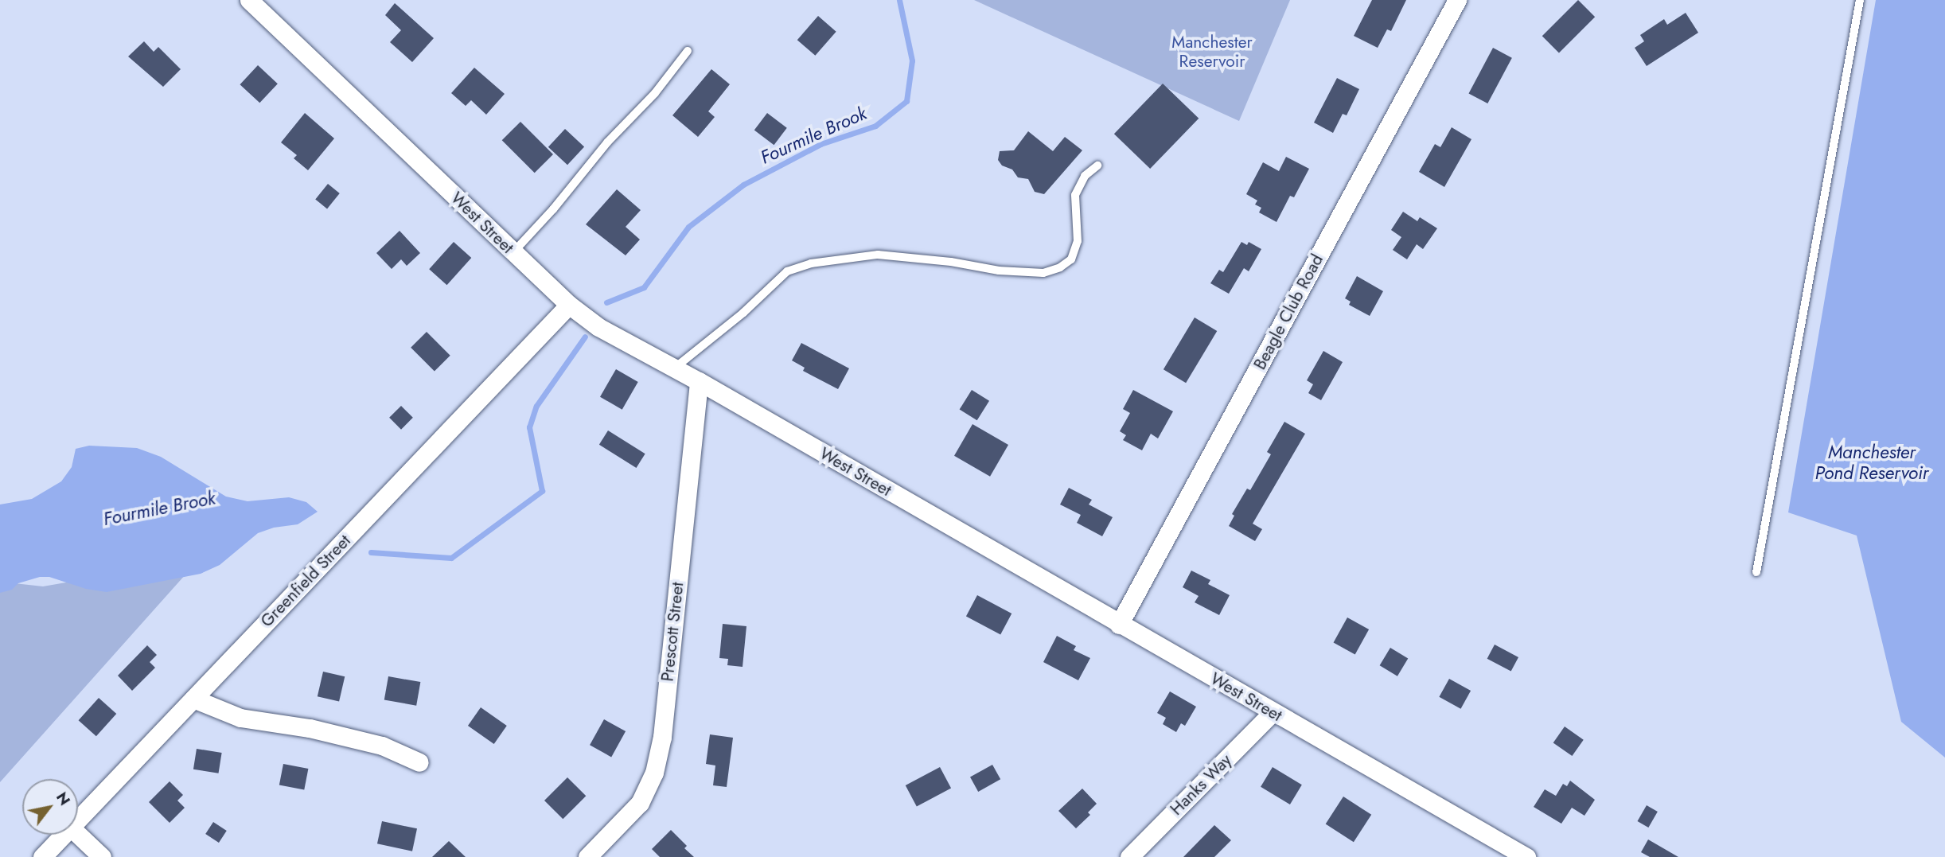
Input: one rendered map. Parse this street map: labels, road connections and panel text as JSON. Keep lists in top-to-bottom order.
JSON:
{
  "streets": {
    "street": [
      "West Street",
      "Beagle Club Road",
      "Greenfield Street",
      "Prescott Street",
      "Hanks Way"
    ]
  },
  "crossings": [
    ["West Street", "Beagle Club Road"],
    ["West Street", "Greenfield Street"],
    ["West Street", "Prescott Street"],
    ["West Street", "Hanks Way"]
  ],
  "water": ["Fourmile Brook", "Manchester Pond Reservoir"],
  "parks": ["Manchester Reservoir"],
  "north": "top right"
}
